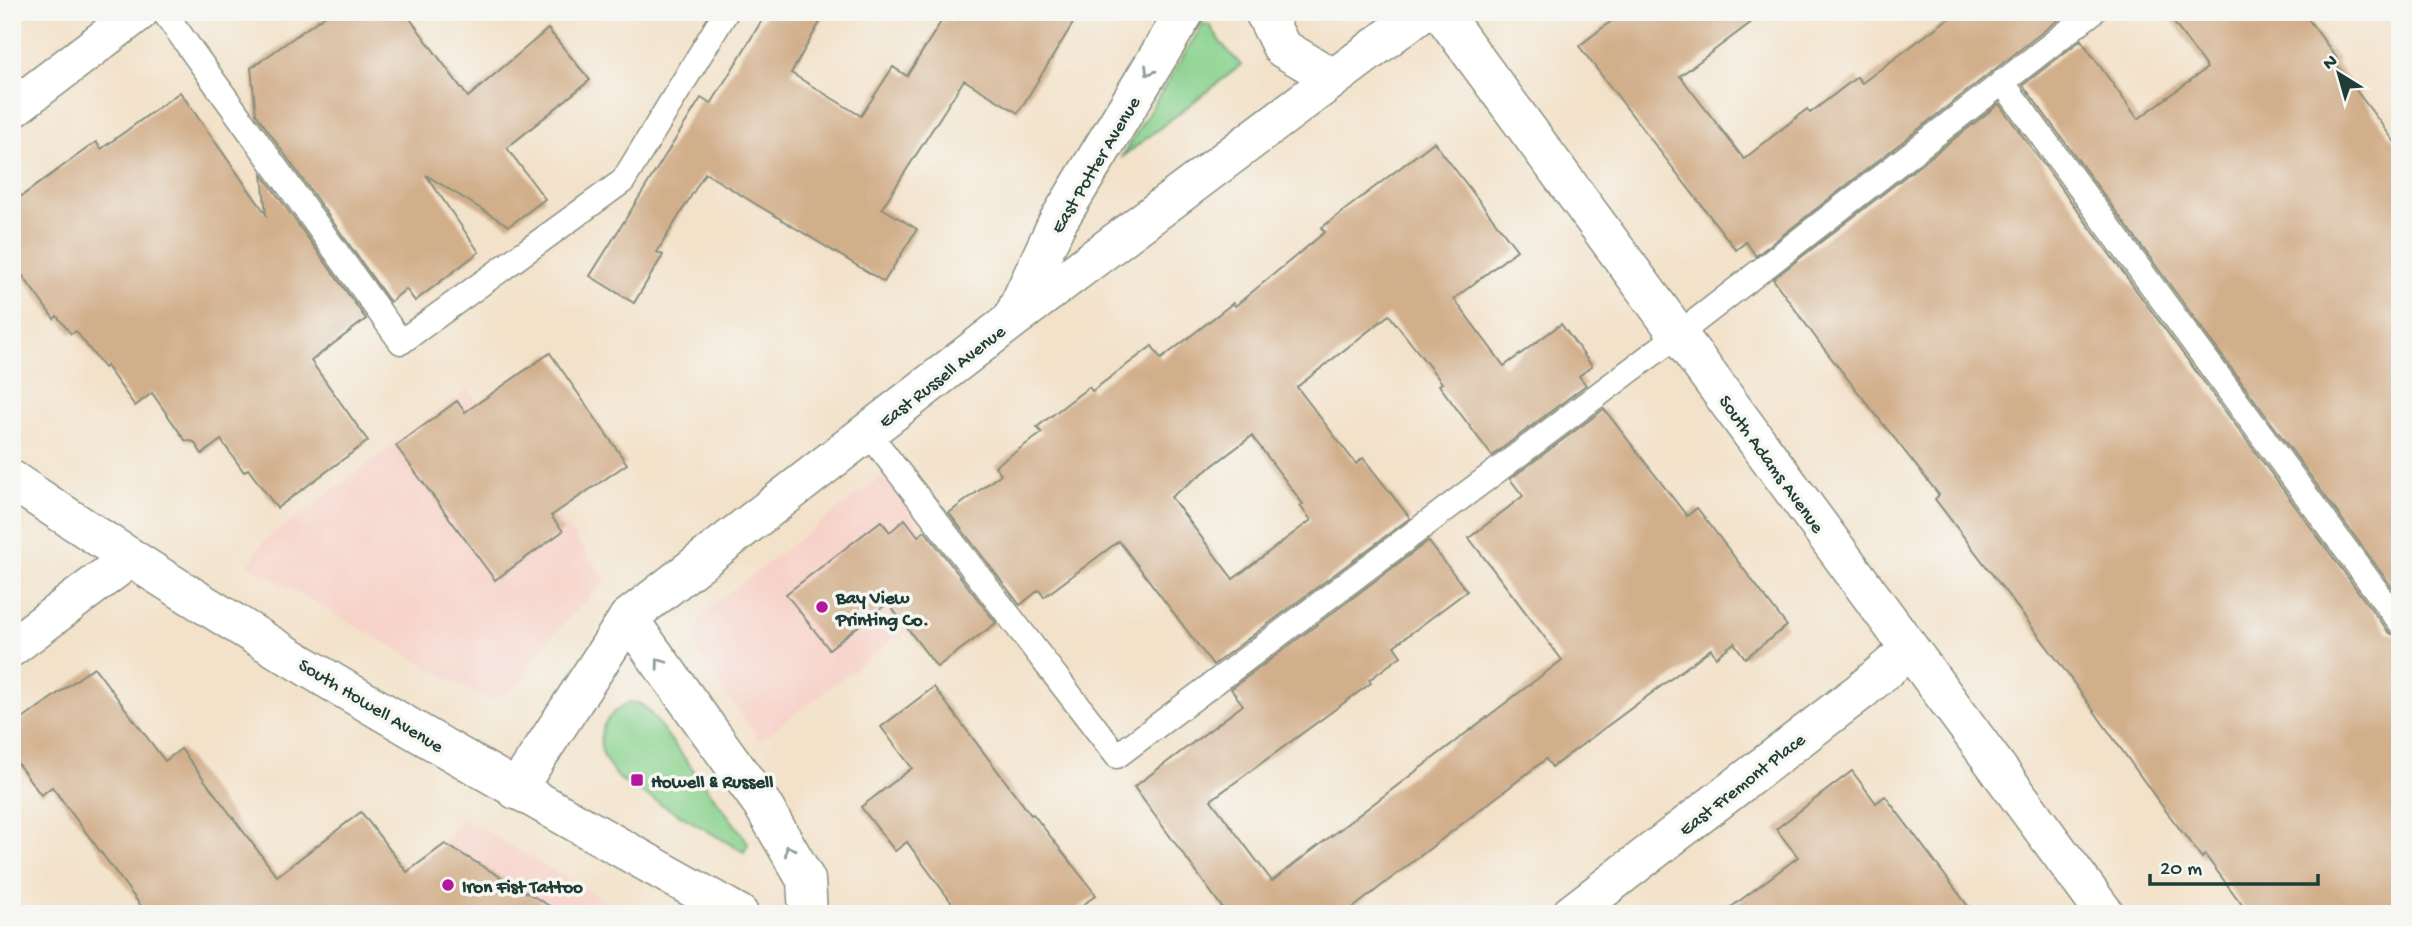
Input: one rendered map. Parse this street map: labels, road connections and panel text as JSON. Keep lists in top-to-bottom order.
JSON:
{
  "streets": {
    "street": [
      "East Potter Avenue",
      "East Russell Avenue",
      "South Adams Avenue",
      "South Howell Avenue",
      "East Fremont Place"
    ]
  },
  "crossings": [
    ["East Potter Avenue", "East Russell Avenue"],
    ["East Russell Avenue", "South Howell Avenue"],
    ["South Adams Avenue", "East Fremont Place"]
  ],
  "one_way": ["East Potter Avenue"],
  "places": {
    "other": ["Bay View Printing Co.", "Iron Fist Tattoo"],
    "transit": ["Howell & Russell"]
  },
  "scale_bar": "20 m",
  "north": "top left"
}
